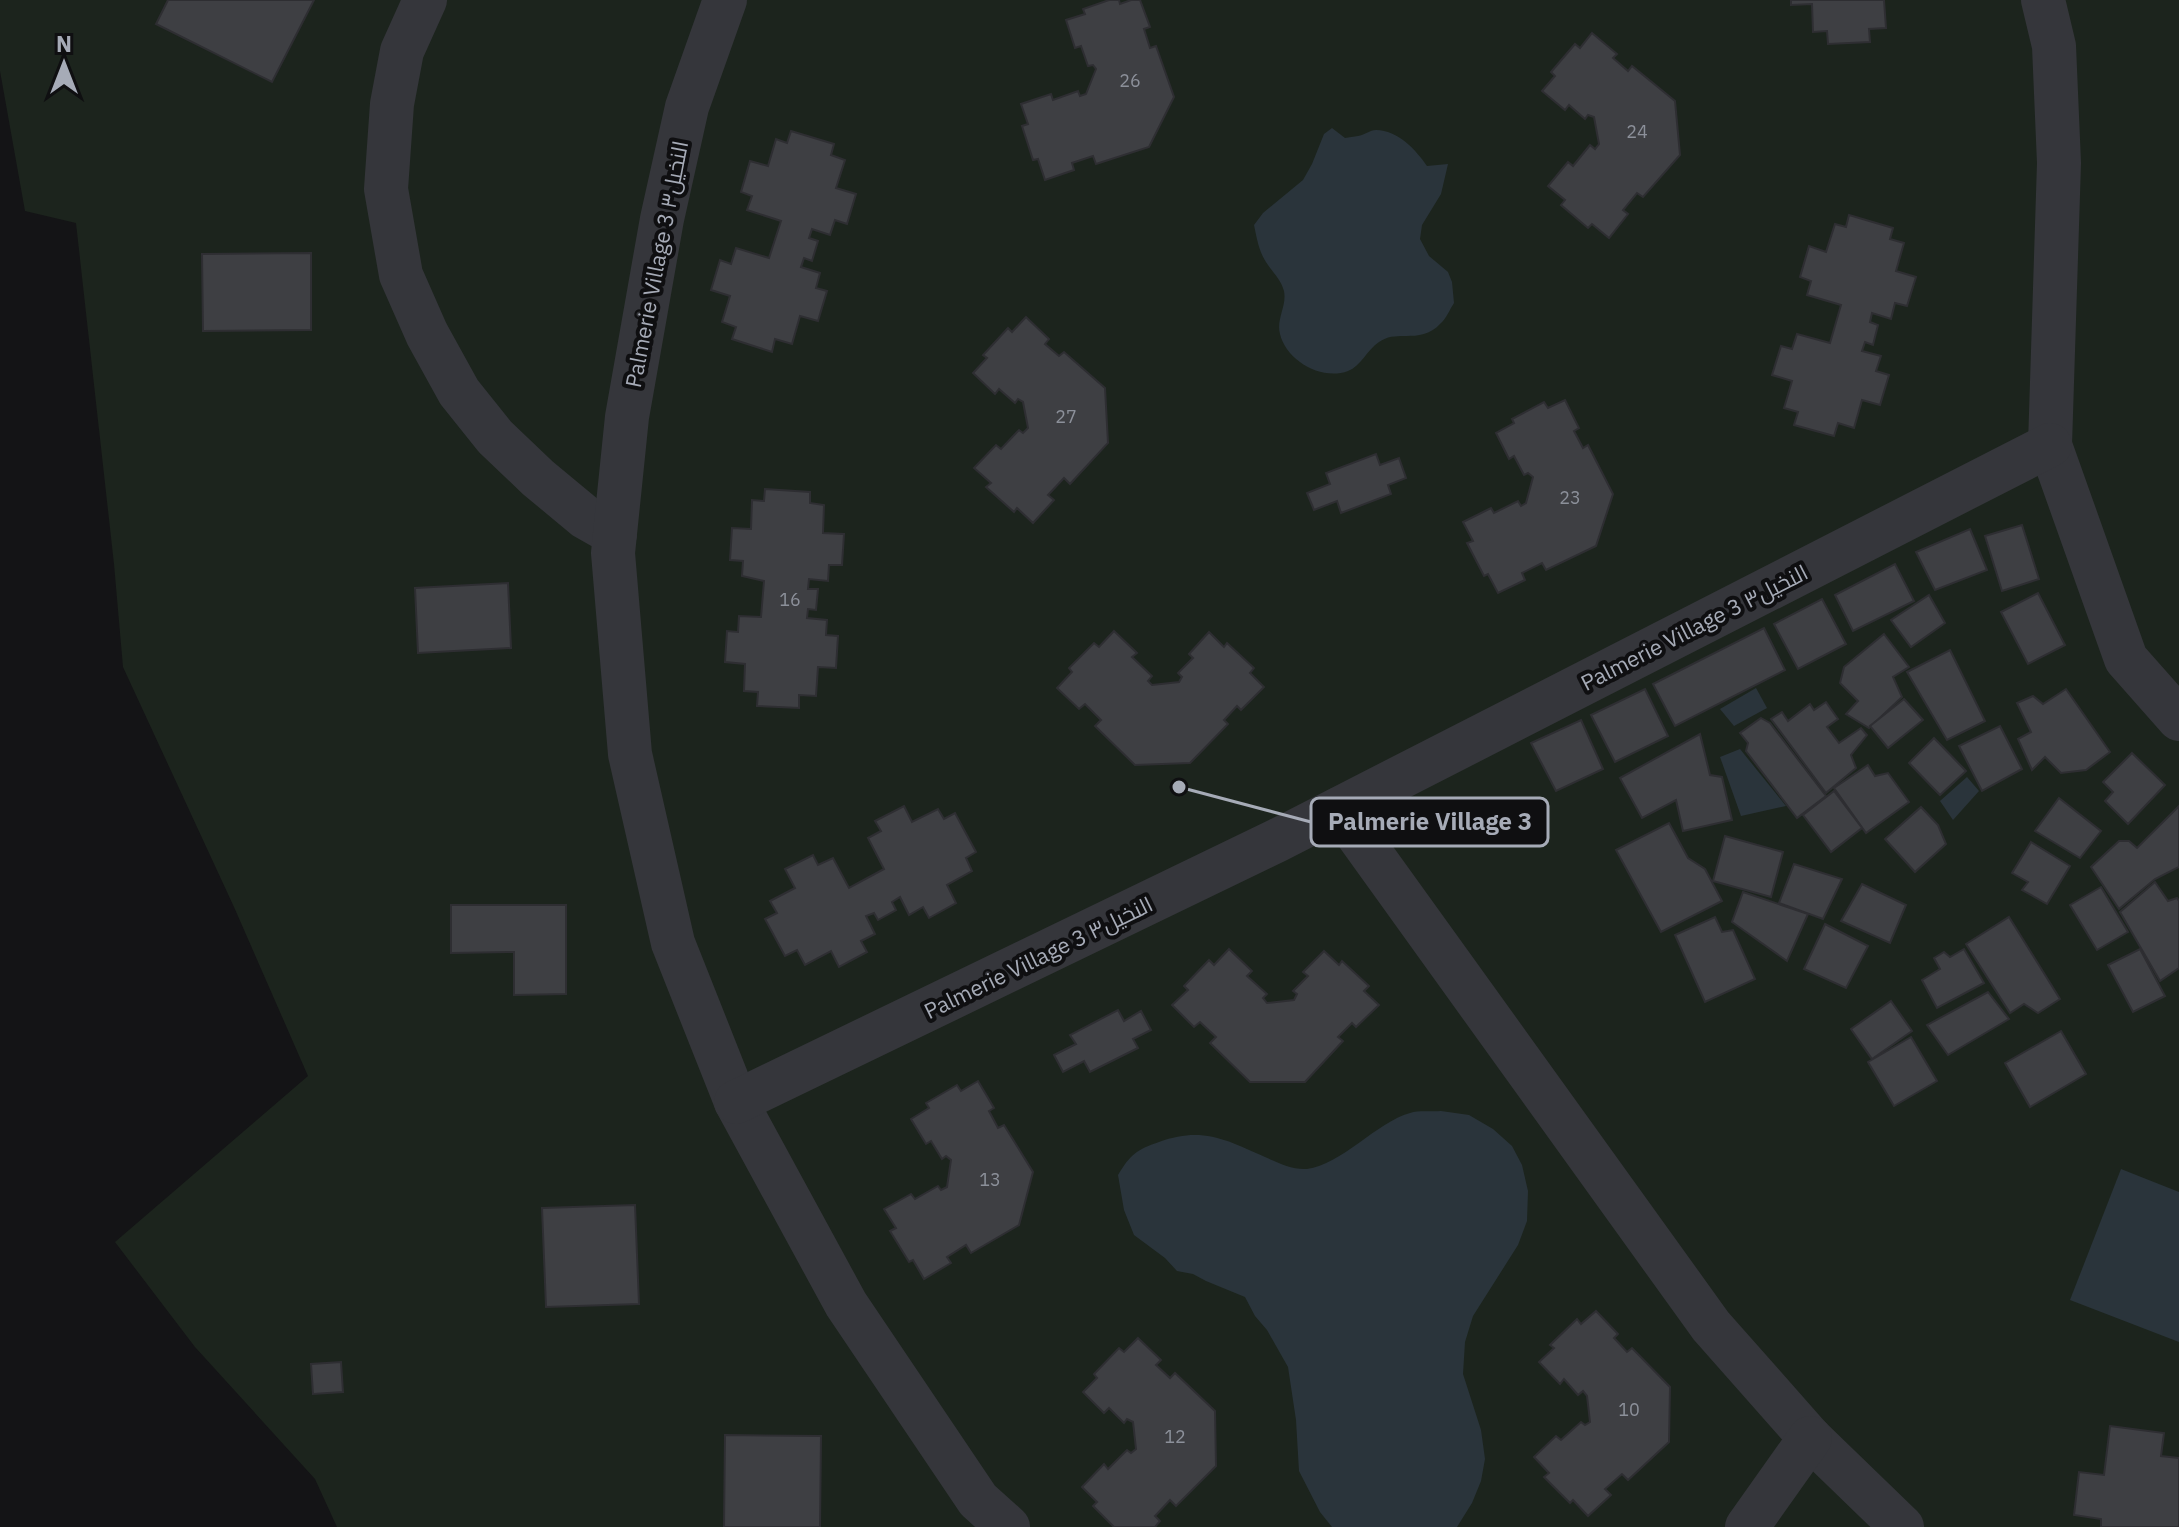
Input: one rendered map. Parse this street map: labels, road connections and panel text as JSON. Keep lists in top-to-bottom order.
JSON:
{
  "streets": {
    "street": ["Palmerie Village 3 النخيل٣"]
  },
  "places": ["Palmerie Village 3"],
  "house_numbers": [
    "26",
    "24",
    "27",
    "23",
    "16",
    "13",
    "10",
    "12"
  ],
  "north": "top"
}
